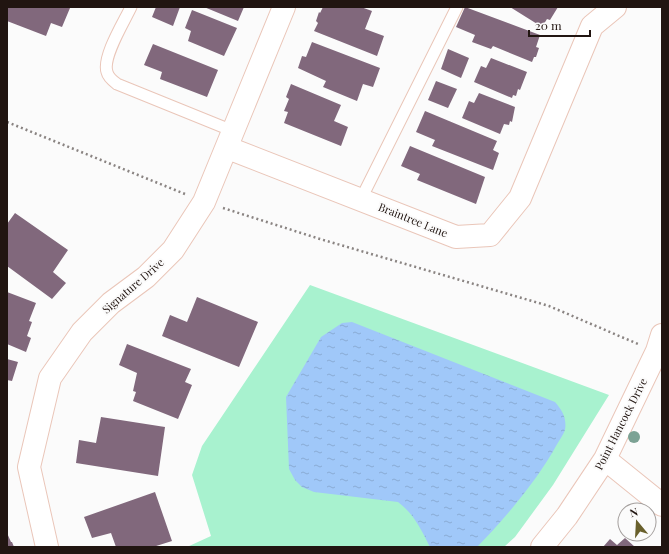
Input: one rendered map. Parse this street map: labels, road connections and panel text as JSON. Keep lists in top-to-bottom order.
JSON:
{
  "streets": {
    "street": ["Braintree Lane", "Signature Drive", "Point Hancock Drive"]
  },
  "crossings": [
    ["Braintree Lane", "Signature Drive"]
  ],
  "scale_bar": "20 m",
  "north": "top"
}
